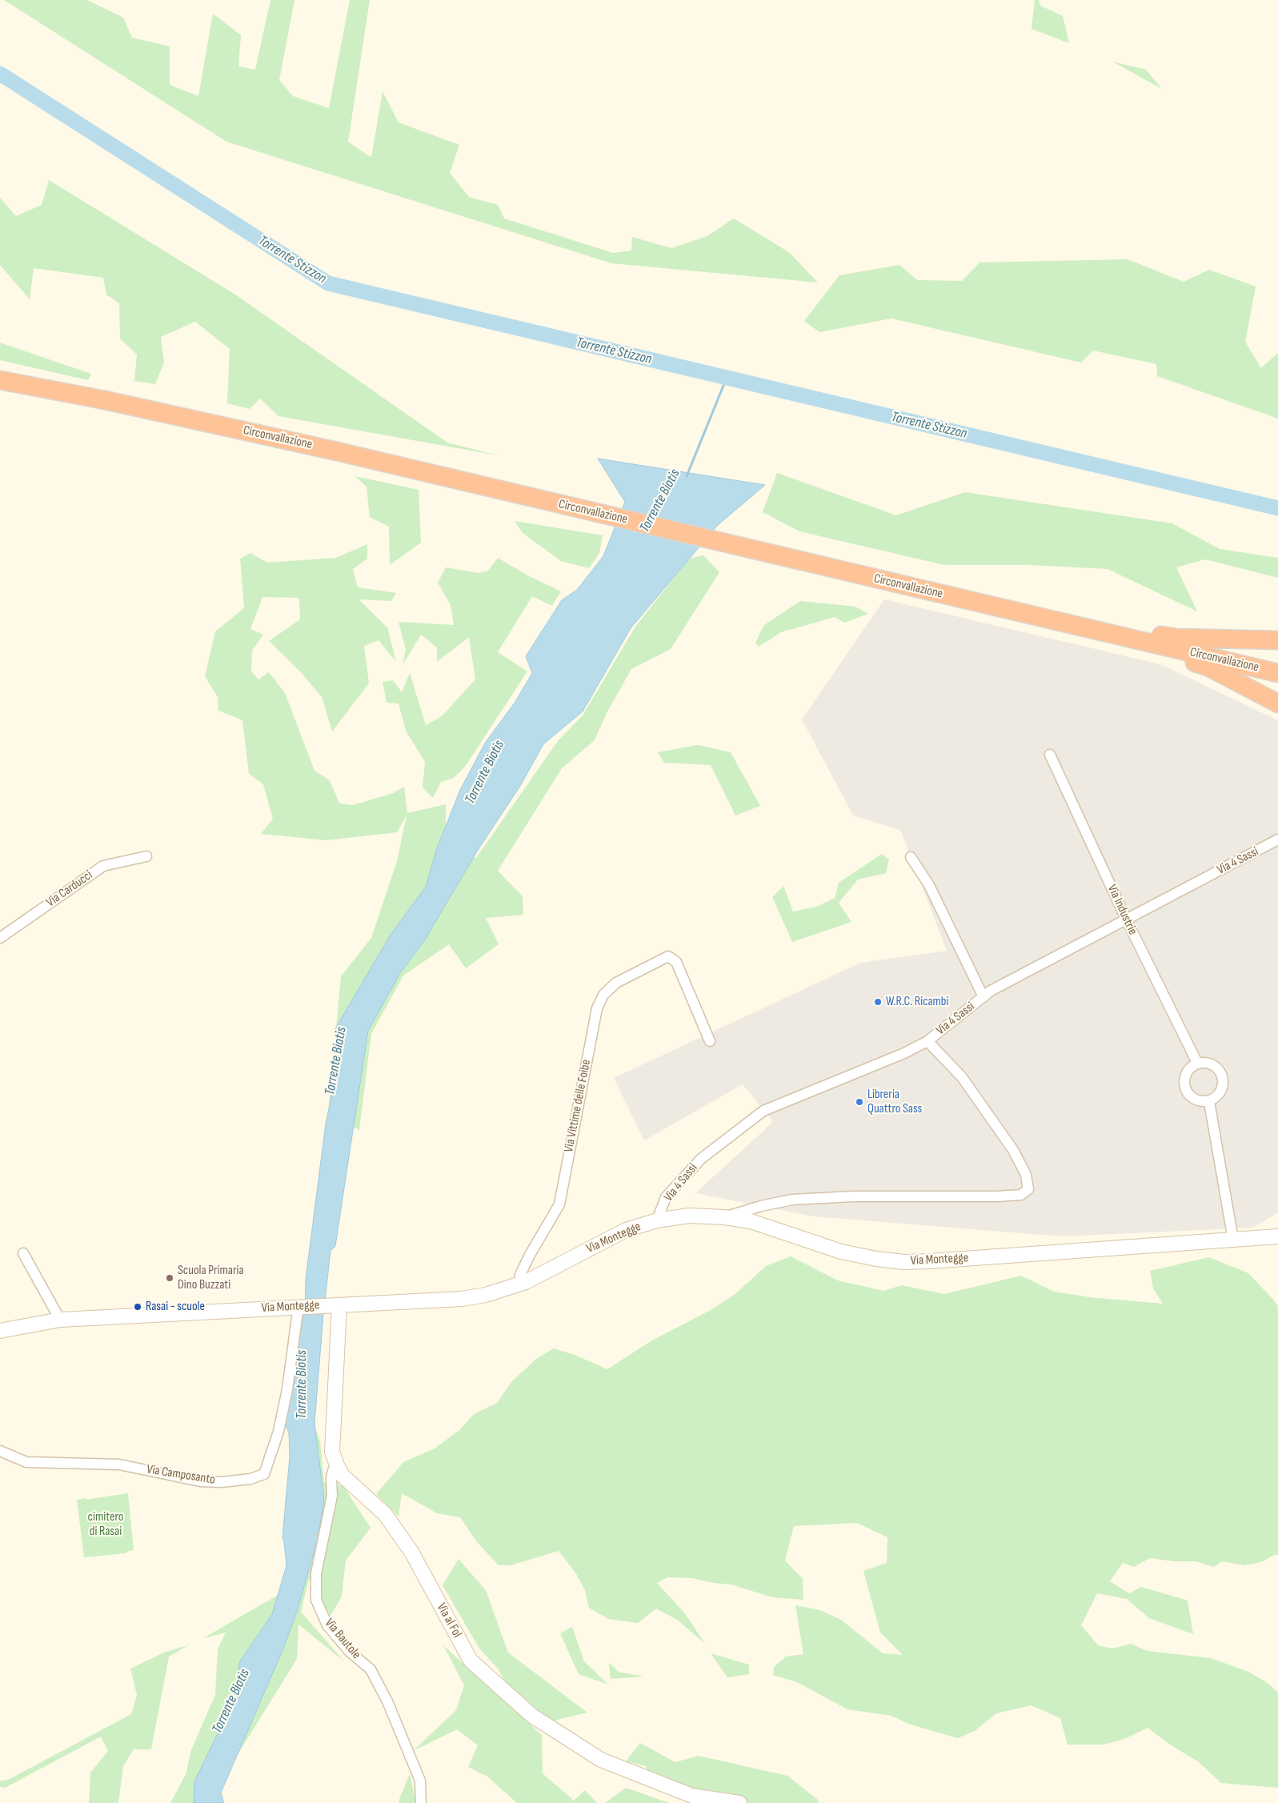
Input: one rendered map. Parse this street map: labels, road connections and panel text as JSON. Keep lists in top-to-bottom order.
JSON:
{
  "streets": {
    "highway": ["Circonvallazione"],
    "street": [
      "Via 4 Sassi",
      "Via Carducci",
      "Via Industrie",
      "Via Vittime delle Foibe",
      "Via Montegge",
      "Via Camposanto",
      "Via al Fol",
      "Via Bautole"
    ]
  },
  "crossings": [
    ["Via 4 Sassi", "Via Industrie"],
    ["Via 4 Sassi", "Via Montegge"],
    ["Via Vittime delle Foibe", "Via Montegge"],
    ["Via Montegge", "Via Camposanto"],
    ["Via Montegge", "Via al Fol"],
    ["Via al Fol", "Via Bautole"]
  ],
  "water": ["Torrente Stizzon", "Torrente Biotis"],
  "parks": ["cimitero di Rasai"],
  "places": [
    "W.R.C. Ricambi",
    "Libreria Quattro Sass",
    "Scuola Primaria Dino Buzzati",
    "Rasai - scuole"
  ]
}
